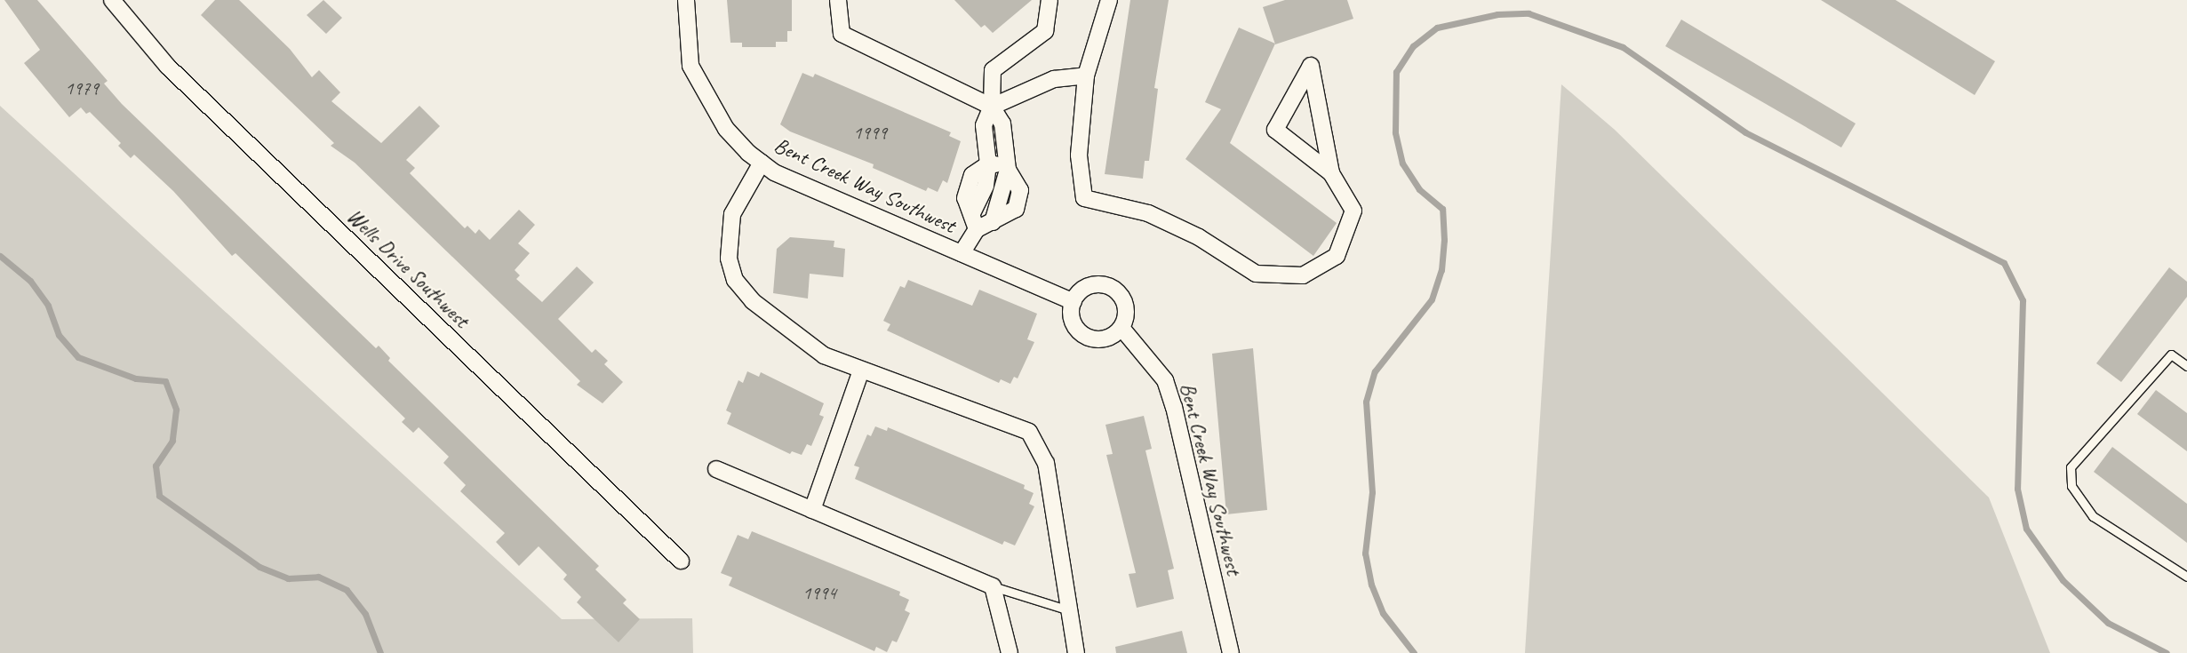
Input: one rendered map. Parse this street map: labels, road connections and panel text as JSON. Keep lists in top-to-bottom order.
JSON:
{
  "streets": {
    "street": ["Bent Creek Way Southwest", "Wells Drive Southwest"]
  },
  "house_numbers": ["1979", "1999", "1994"]
}
